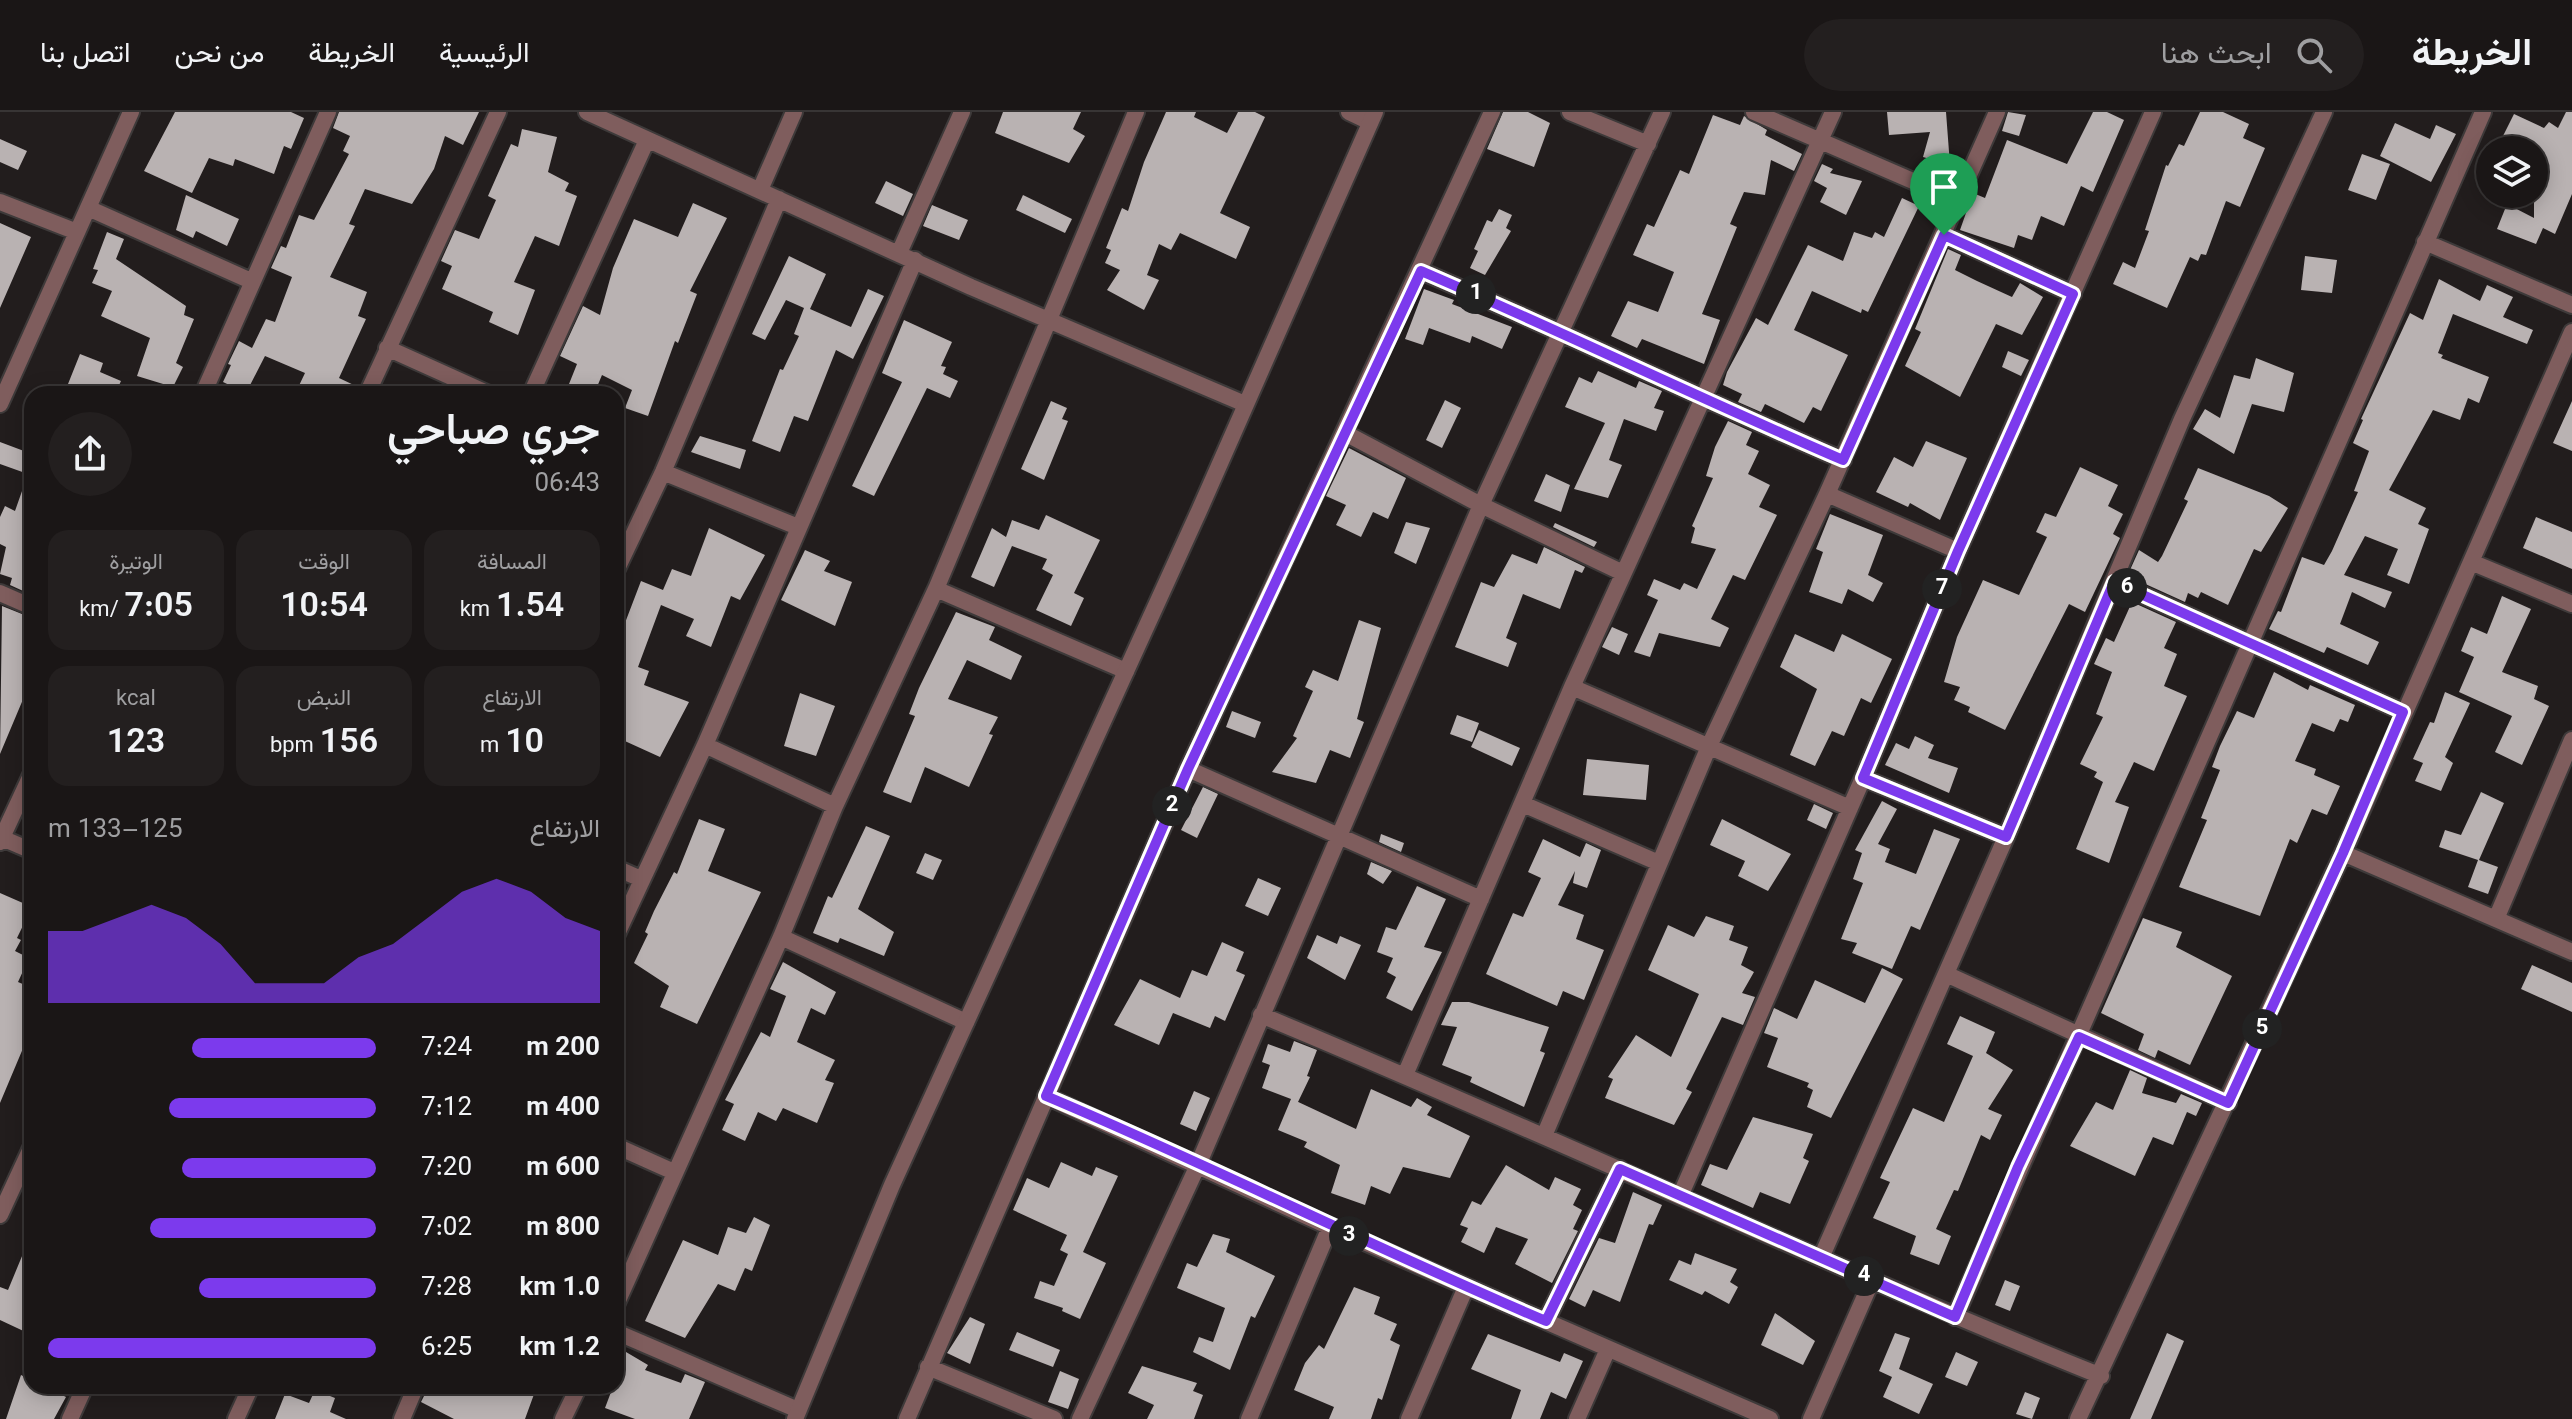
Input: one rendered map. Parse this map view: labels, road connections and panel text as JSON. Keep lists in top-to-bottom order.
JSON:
{
  "page": {
    "header": "الخريطة",
    "search": "ابحث هنا",
    "nav": [
      "الرئيسية",
      "الخريطة",
      "من نحن",
      "اتصل بنا"
    ],
    "pins": [
      "1",
      "6",
      "7",
      "2",
      "5",
      "3",
      "4"
    ],
    "heading": ["جري صباحي", "06:43"],
    "stats": [
      ["المسافة", "1.54 km"],
      ["الوقت", "10:54"],
      ["الوتيرة", "7:05 /km"],
      ["الارتفاع", "10 m"],
      ["النبض", "156 bpm"],
      ["kcal", "123"]
    ],
    "chart": ["الارتفاع", "125–133 m"],
    "list": [
      {
        "name": "200 m",
        "note": "7:24"
      },
      {
        "name": "400 m",
        "note": "7:12"
      },
      {
        "name": "600 m",
        "note": "7:20"
      },
      {
        "name": "800 m",
        "note": "7:02"
      },
      {
        "name": "1.0 km",
        "note": "7:28"
      },
      {
        "name": "1.2 km",
        "note": "6:25"
      }
    ]
  }
}
